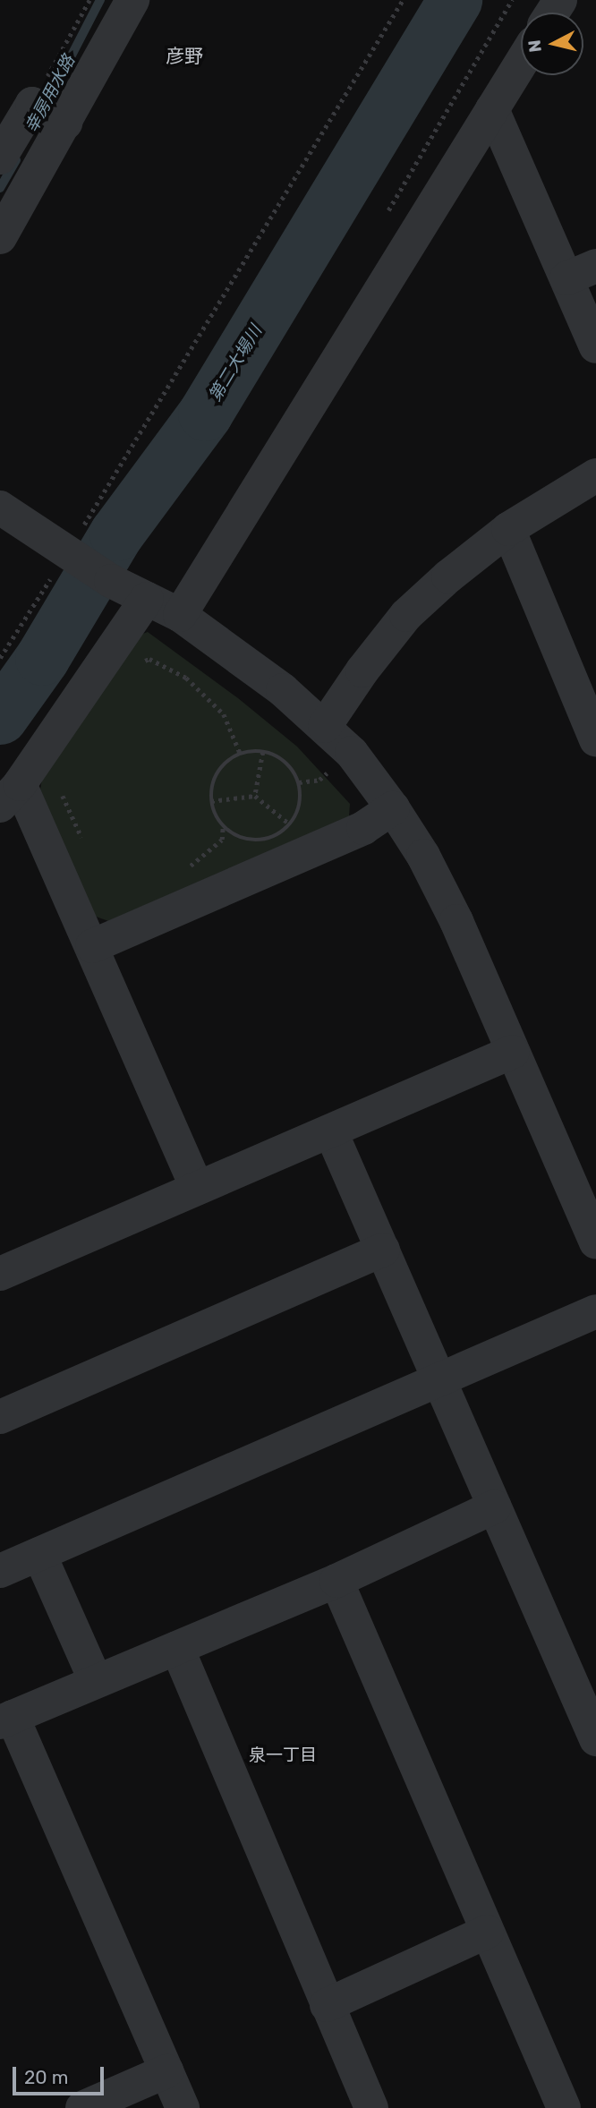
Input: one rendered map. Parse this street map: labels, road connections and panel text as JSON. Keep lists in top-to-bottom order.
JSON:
{
  "districts": ["彦野", "泉一丁目"],
  "water": ["幸房用水路", "第二大場川"],
  "scale_bar": "20 m",
  "north": "left"
}
